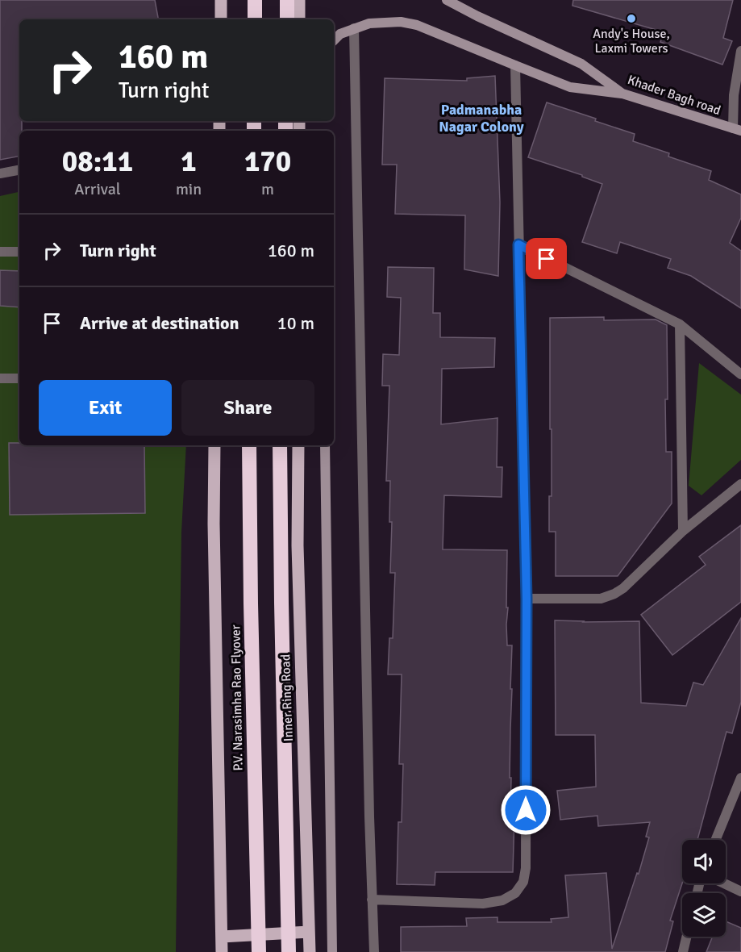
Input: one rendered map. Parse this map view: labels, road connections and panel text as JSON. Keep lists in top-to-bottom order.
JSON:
{
  "streets": {
    "highway": ["P.V. Narasimha Rao Flyover"],
    "main road": ["Inner Ring Road"],
    "street": ["Khader Bagh road"]
  },
  "districts": ["Padmanabha Nagar Colony"],
  "places": ["Andy's House, Laxmi Towers"],
  "page": {
    "turn": ["160 m", "Turn right"],
    "eta": [
      "08:11",
      "Arrival",
      "1",
      "min",
      "170",
      "m"
    ],
    "list": [
      {
        "name": "Turn right",
        "value": "160 m"
      },
      {
        "name": "Arrive at destination",
        "value": "10 m"
      }
    ],
    "buttons": ["Exit", "Share"]
  }
}
